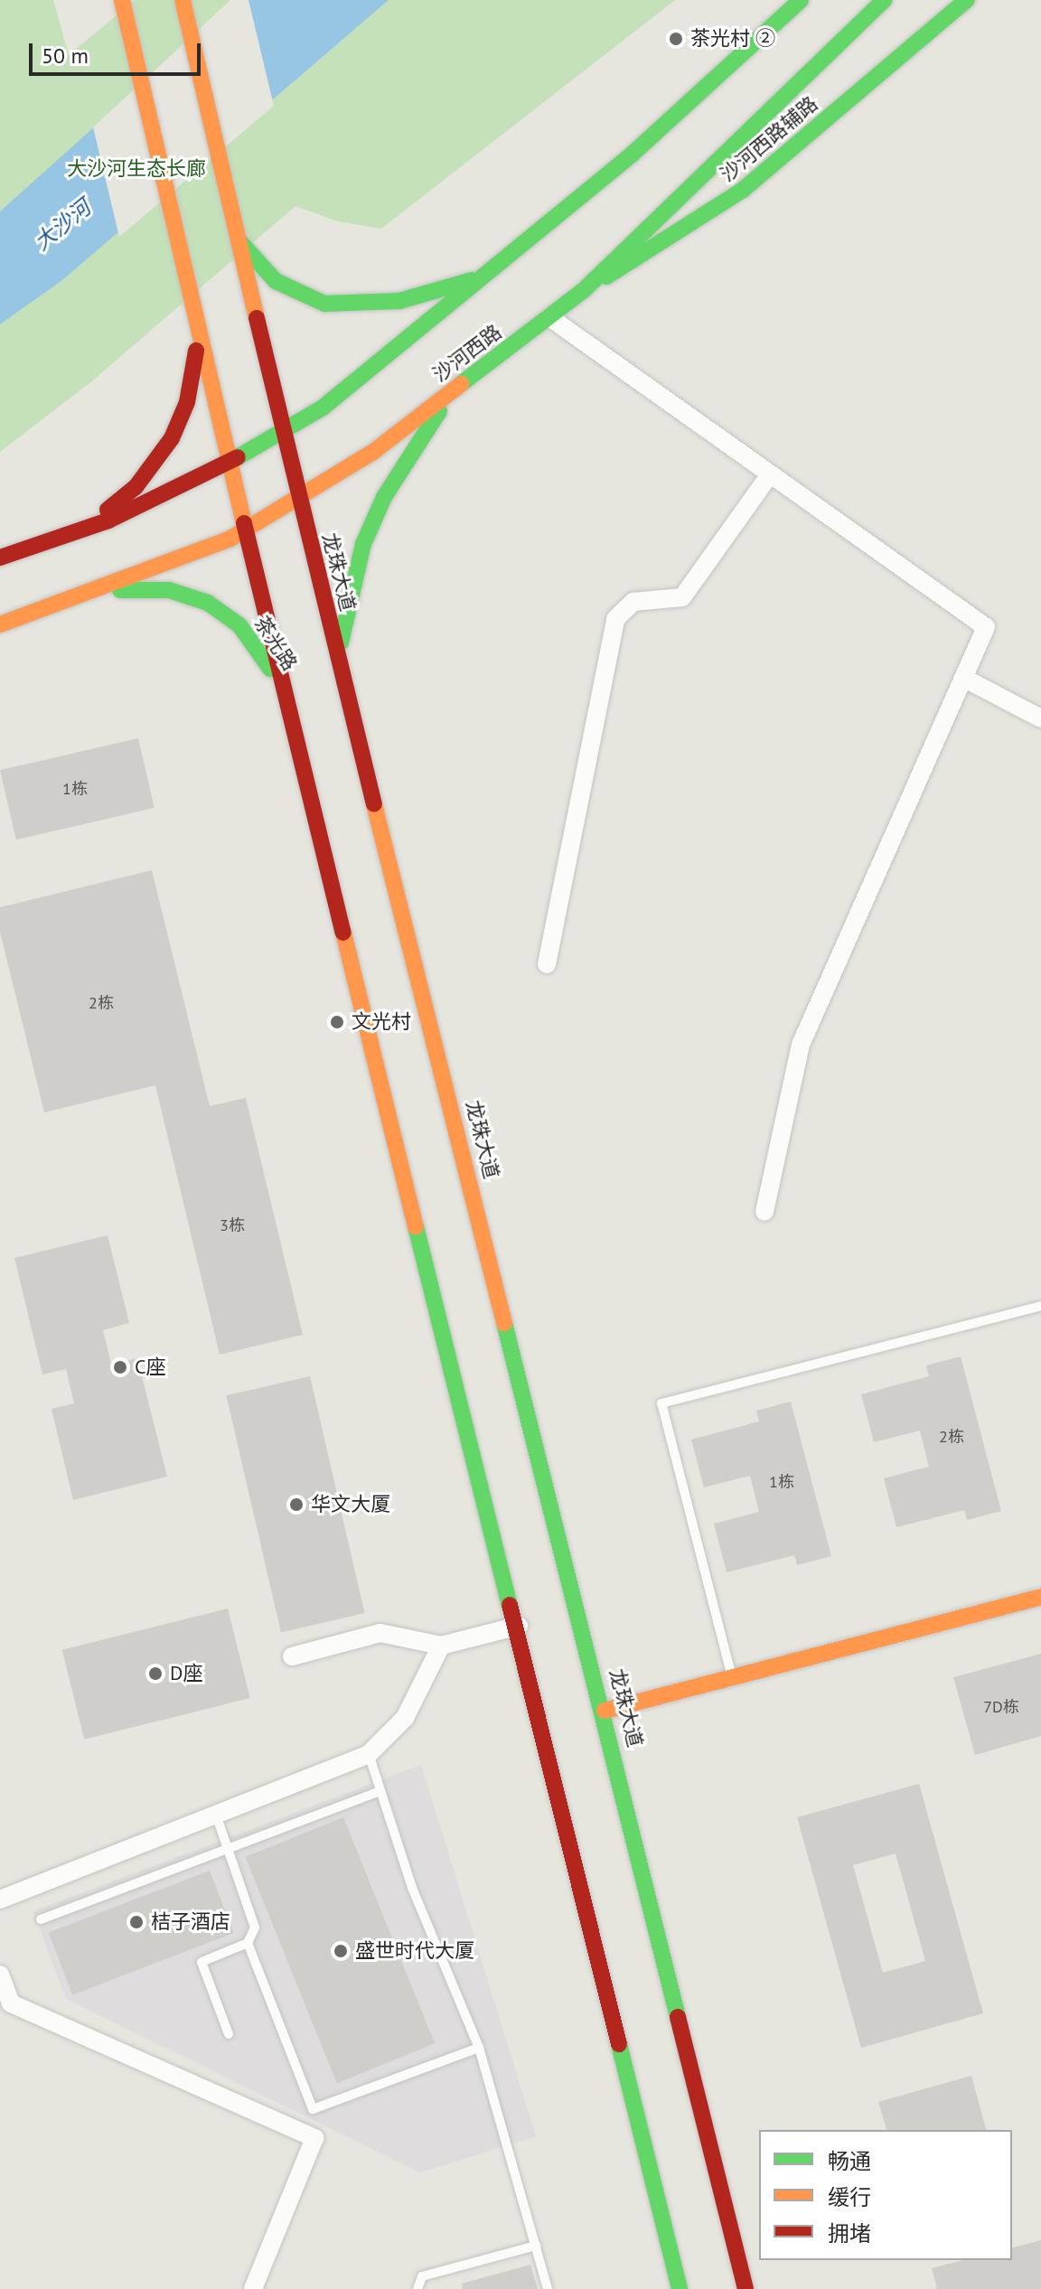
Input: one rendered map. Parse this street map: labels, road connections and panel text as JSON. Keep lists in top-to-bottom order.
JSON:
{
  "streets": {
    "main road": [
      "沙河西路辅路",
      "沙河西路",
      "龙珠大道",
      "茶光路"
    ]
  },
  "crossings": [
    ["沙河西路辅路", "沙河西路"],
    ["沙河西路", "龙珠大道"],
    ["沙河西路", "茶光路"]
  ],
  "water": ["大沙河"],
  "parks": ["大沙河生态长廊"],
  "places": [
    "茶光村 ②",
    "文光村",
    "C座",
    "华文大厦",
    "D座",
    "桔子酒店",
    "盛世时代大厦"
  ],
  "house_numbers": [
    "1栋",
    "2栋",
    "3栋",
    "2栋",
    "1栋",
    "7D栋"
  ],
  "legend": ["畅通", "缓行", "拥堵"],
  "scale_bar": "50 m"
}
